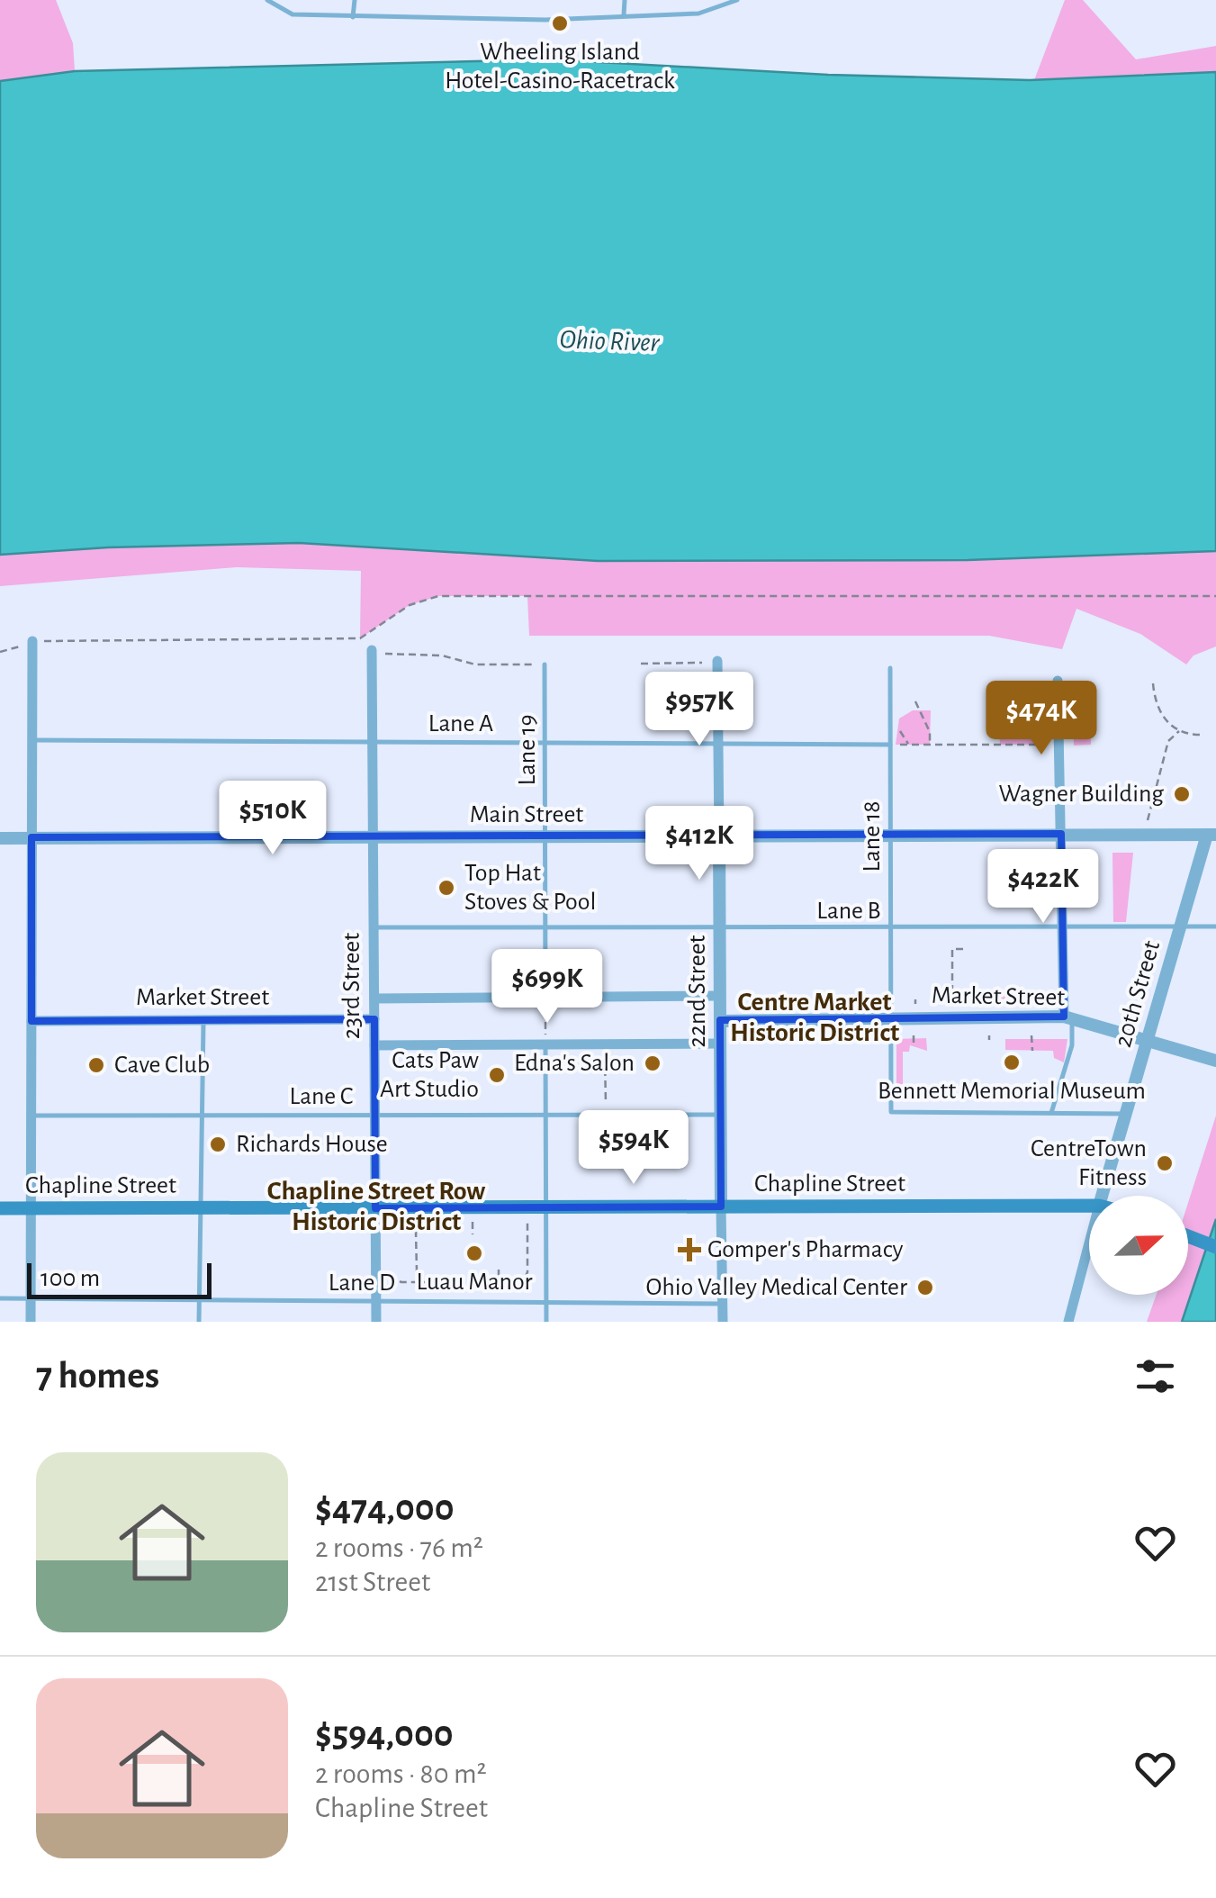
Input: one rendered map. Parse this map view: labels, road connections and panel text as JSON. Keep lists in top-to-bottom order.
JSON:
{
  "streets": {
    "main road": ["Chapline Street"],
    "street": [
      "Main Street",
      "23rd Street",
      "22nd Street",
      "20th Street",
      "Market Street"
    ],
    "lane": [
      "Lane A",
      "Lane 19",
      "Lane 18",
      "Lane B",
      "Lane C",
      "Lane D"
    ]
  },
  "crossings": [
    ["Lane A", "Lane 19"],
    ["Lane A", "Lane 18"],
    ["Lane A", "23rd Street"],
    ["Lane A", "22nd Street"],
    ["Lane 19", "Main Street"],
    ["Lane 19", "Lane B"],
    ["Main Street", "Lane 18"],
    ["Main Street", "23rd Street"],
    ["Main Street", "22nd Street"],
    ["Main Street", "20th Street"],
    ["Lane 18", "Lane B"],
    ["Lane 18", "Market Street"],
    ["Lane B", "23rd Street"],
    ["Lane B", "22nd Street"],
    ["Lane B", "20th Street"],
    ["23rd Street", "Market Street"],
    ["23rd Street", "Lane C"],
    ["23rd Street", "Chapline Street"],
    ["23rd Street", "Lane D"],
    ["22nd Street", "Market Street"],
    ["22nd Street", "Lane C"],
    ["22nd Street", "Chapline Street"],
    ["22nd Street", "Lane D"],
    ["20th Street", "Market Street"]
  ],
  "districts": ["Centre Market Historic District", "Chapline Street Row Historic District"],
  "water": ["Ohio River"],
  "places": {
    "other": [
      "Wheeling Island Hotel-Casino-Racetrack",
      "Wagner Building",
      "Top Hat Stoves & Pool",
      "Bennett Memorial Museum",
      "Edna's Salon",
      "Cave Club",
      "Cats Paw Art Studio",
      "Richards House",
      "CentreTown Fitness",
      "Luau Manor",
      "Ohio Valley Medical Center"
    ],
    "health": ["Gomper's Pharmacy"]
  },
  "scale_bar": "100 m",
  "north": "right",
  "page": {
    "price": [
      "$957K",
      "$474K",
      "$510K",
      "$412K",
      "$422K",
      "$699K",
      "$594K"
    ],
    "scale": "100 m",
    "heading": "7 homes",
    "list": [
      {
        "name": "$474,000",
        "note": "2 rooms · 76 m² · 21st Street"
      },
      {
        "name": "$594,000",
        "note": "2 rooms · 80 m² · Chapline Street"
      }
    ]
  }
}
